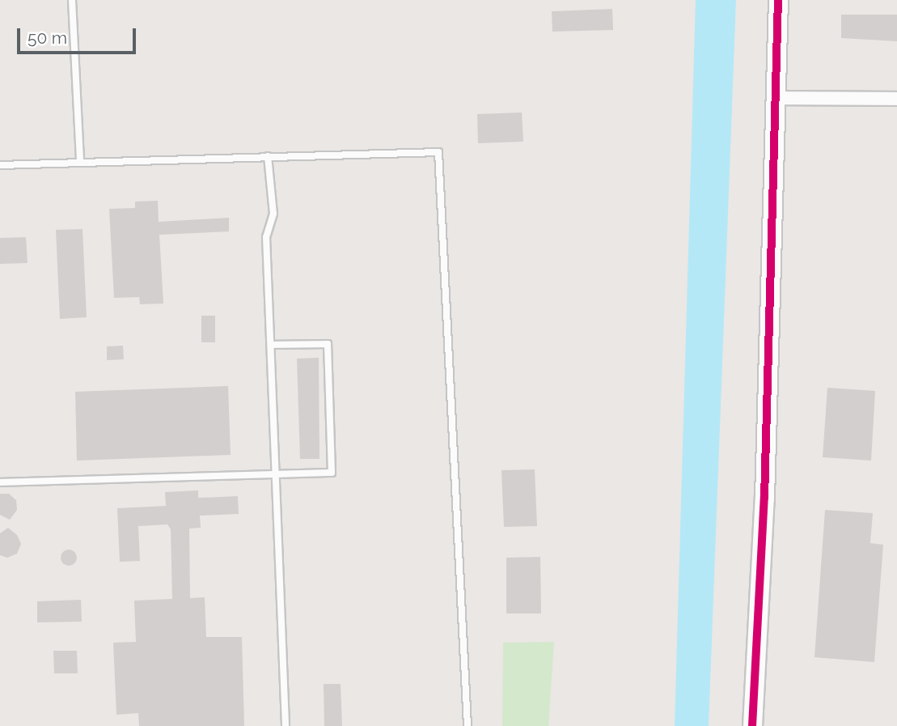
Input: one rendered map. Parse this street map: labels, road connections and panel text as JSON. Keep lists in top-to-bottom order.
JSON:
{
  "scale_bar": "50 m"
}
